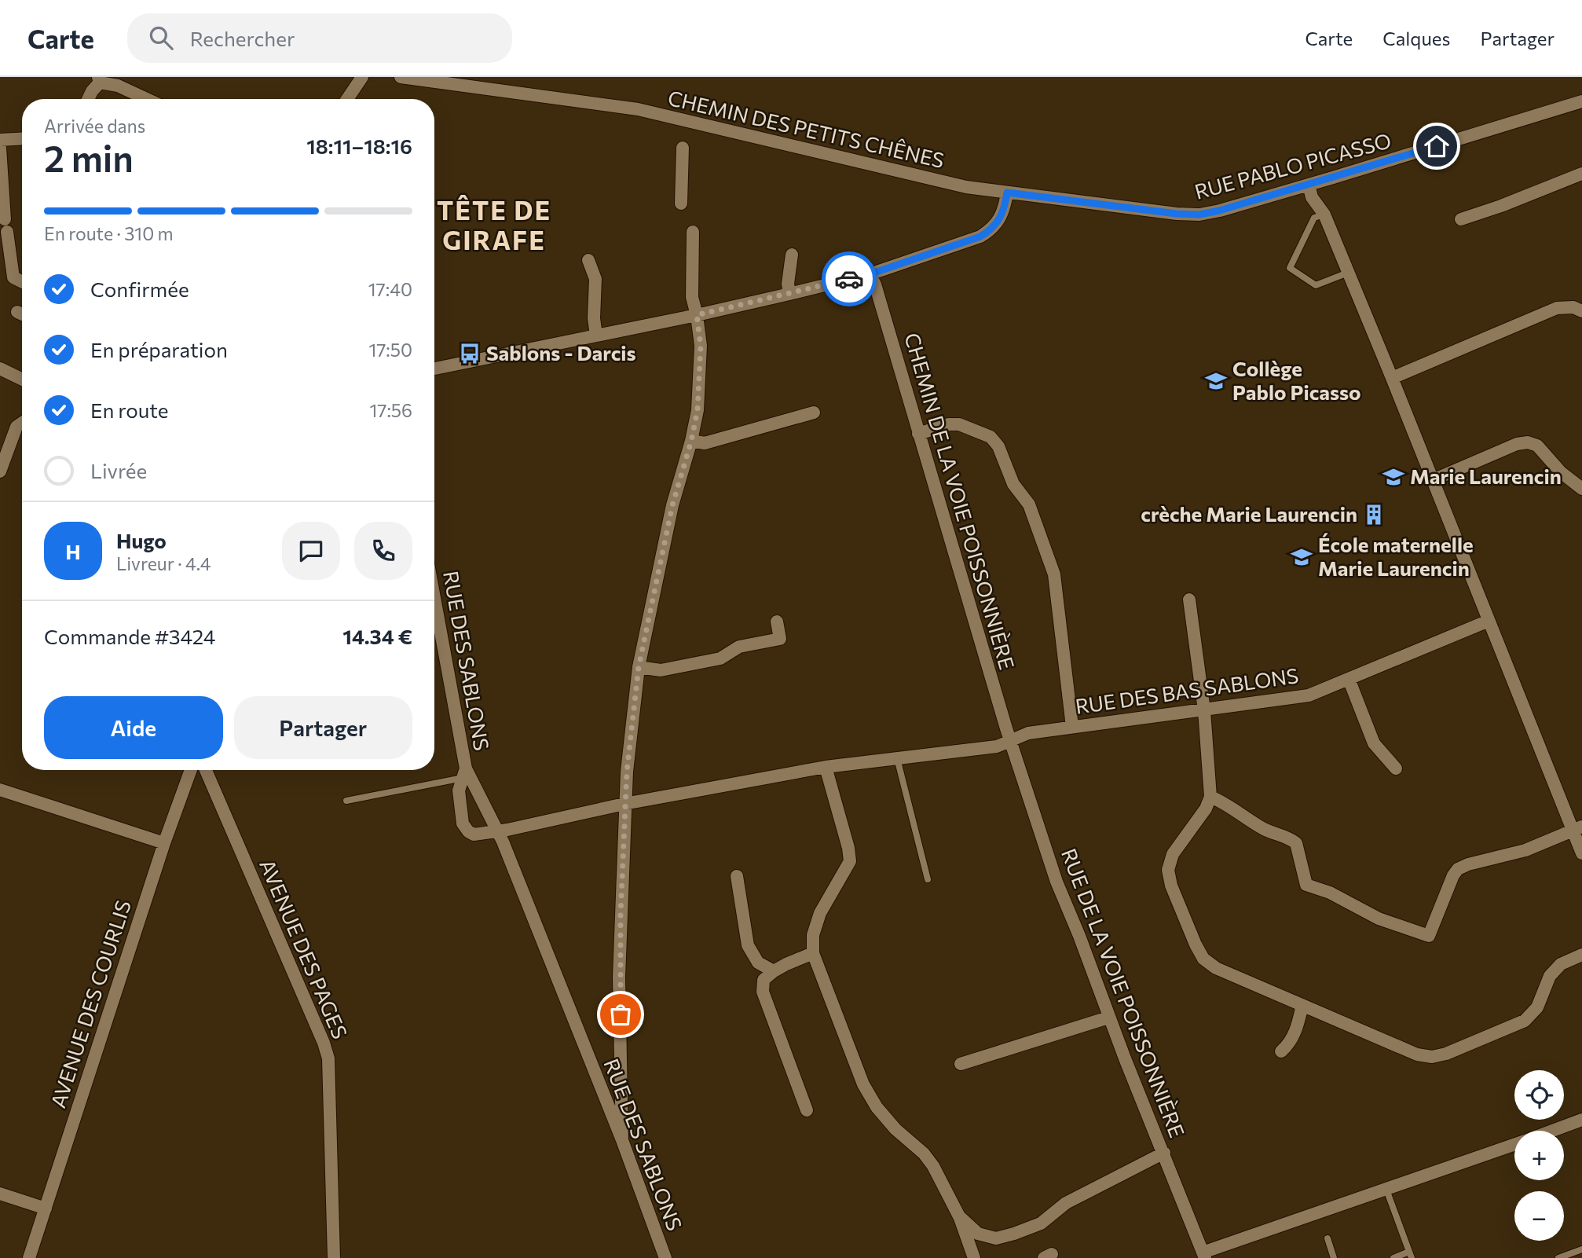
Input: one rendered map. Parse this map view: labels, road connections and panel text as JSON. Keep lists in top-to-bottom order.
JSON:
{
  "streets": {
    "street": [
      "CHEMIN DES PETITS CHÊNES",
      "RUE PABLO PICASSO",
      "CHEMIN DE LA VOIE POISSONNIÈRE",
      "RUE DES SABLONS",
      "RUE DES BAS SABLONS",
      "AVENUE DES PAGES",
      "RUE DE LA VOIE POISSONNIÈRE",
      "AVENUE DES COURLIS"
    ]
  },
  "crossings": [
    ["CHEMIN DES PETITS CHÊNES", "RUE PABLO PICASSO"],
    ["CHEMIN DE LA VOIE POISSONNIÈRE", "RUE DES BAS SABLONS"],
    ["CHEMIN DE LA VOIE POISSONNIÈRE", "RUE DE LA VOIE POISSONNIÈRE"],
    ["RUE DES SABLONS", "RUE DES BAS SABLONS"],
    ["RUE DES BAS SABLONS", "RUE DE LA VOIE POISSONNIÈRE"]
  ],
  "districts": ["TÊTE DE GIRAFE"],
  "places": {
    "bus stop": ["Sablons - Darcis"],
    "school or university": ["Collège Pablo Picasso", "Marie Laurencin", "École maternelle Marie Laurencin"],
    "building": ["crèche Marie Laurencin"]
  },
  "page": {
    "header": "Carte",
    "search": "Rechercher",
    "nav": ["Carte", "Calques", "Partager"],
    "heading": ["2 min", "Arrivée dans", "18:11–18:16"],
    "panel": [
      "Hugo",
      "Livreur · 4.4",
      "Commande #3424",
      "14.34 €"
    ],
    "bar": "En route · 310 m",
    "list": [
      ["Confirmée", "17:40"],
      ["En préparation", "17:50"],
      ["En route", "17:56"],
      "Livrée"
    ],
    "round": "H",
    "buttons": ["Aide", "Partager"],
    "map_buttons": ["+", "−"]
  }
}
